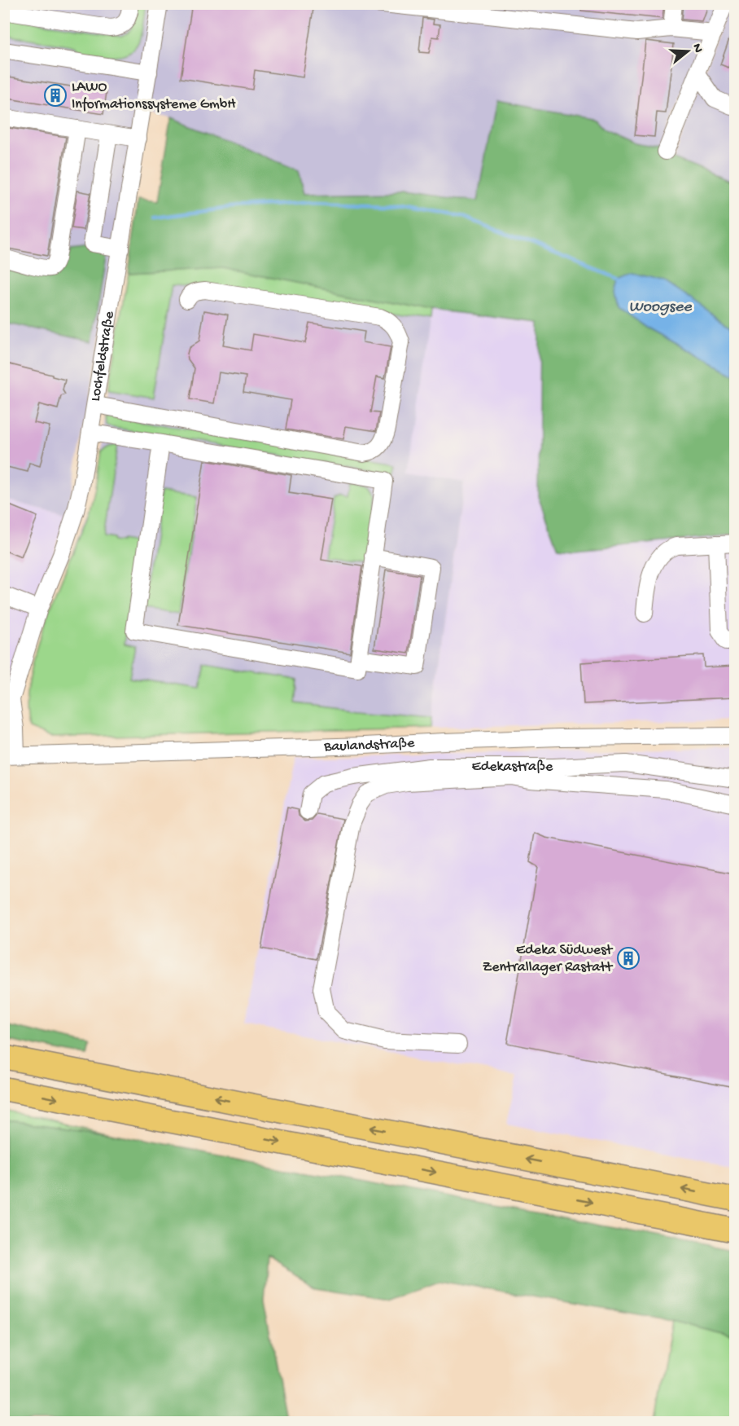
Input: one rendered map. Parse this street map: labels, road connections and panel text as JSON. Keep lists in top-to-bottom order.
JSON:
{
  "streets": {
    "street": ["Lochfeldstraße", "Baulandstraße", "Edekastraße"]
  },
  "crossings": [
    ["Lochfeldstraße", "Baulandstraße"]
  ],
  "water": ["Woogsee"],
  "places": {
    "building": ["LAWO Informationssysteme GmbH", "Edeka Südwest Zentrallager Rastatt"]
  },
  "north": "right"
}
